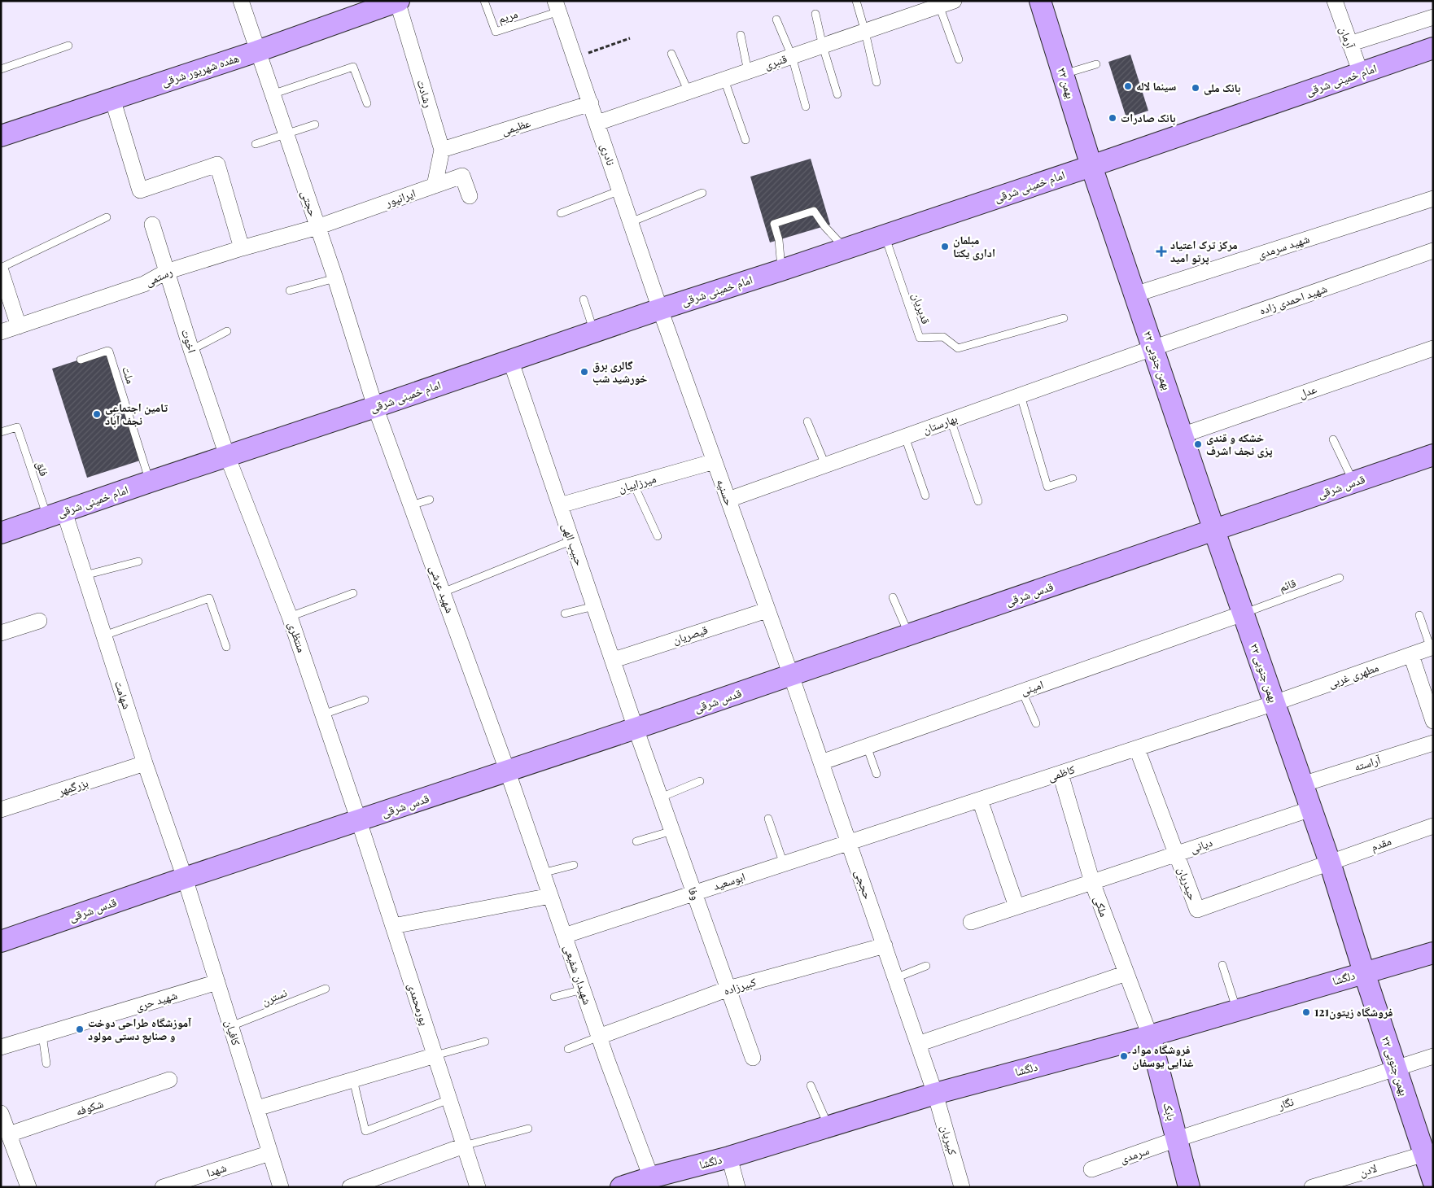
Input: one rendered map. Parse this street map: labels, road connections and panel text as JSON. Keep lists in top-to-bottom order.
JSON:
{
  "streets": {
    "street": [
      "آرمان",
      "قنبری",
      "هفده شهریور شرقی",
      "امام خمینی شرقی",
      "۲۲ بهمن",
      "رشادت",
      "عظیمی",
      "نادری",
      "ایرانپور",
      "حجتی",
      "شهید سرمدی",
      "رستمی",
      "شهید احمدی زاده",
      "اخوت",
      "۲۲ بهمن جنوبی",
      "عدل",
      "بهارستان",
      "میرزاییان",
      "قدس شرقی",
      "حسنیه",
      "حبیب الهی",
      "شهید عرشی",
      "قیصریان",
      "منتظری",
      "مطهری غربی",
      "امینی",
      "شهامت",
      "آراسته",
      "کاظمی",
      "بزرگمهر",
      "مقدم",
      "دیانی",
      "ابوسعید",
      "حیدریان",
      "حججی",
      "وفا",
      "ملکی",
      "شهیدان شفیعی",
      "دلگشا",
      "کبیرزاده",
      "شهید حری",
      "پورمحمدی",
      "کافیان",
      "نگار",
      "شکوفه",
      "بابک",
      "کبیریان",
      "سرمدی",
      "شهدا",
      "لادن"
    ],
    "lane": [
      "مریم",
      "قدیریان",
      "ملت",
      "فلق",
      "قائم",
      "نسترن"
    ]
  },
  "crossings": [
    ["مریم", "نادری"],
    ["آرمان", "امام خمینی شرقی"],
    ["قنبری", "نادری"],
    ["هفده شهریور شرقی", "رشادت"],
    ["هفده شهریور شرقی", "حجتی"],
    ["امام خمینی شرقی", "۲۲ بهمن"],
    ["امام خمینی شرقی", "نادری"],
    ["امام خمینی شرقی", "حجتی"],
    ["امام خمینی شرقی", "قدیریان"],
    ["امام خمینی شرقی", "اخوت"],
    ["امام خمینی شرقی", "۲۲ بهمن جنوبی"],
    ["امام خمینی شرقی", "ملت"],
    ["امام خمینی شرقی", "فلق"],
    ["امام خمینی شرقی", "حسنیه"],
    ["امام خمینی شرقی", "حبیب الهی"],
    ["امام خمینی شرقی", "شهید عرشی"],
    ["امام خمینی شرقی", "منتظری"],
    ["امام خمینی شرقی", "شهامت"],
    ["۲۲ بهمن", "۲۲ بهمن جنوبی"],
    ["رشادت", "عظیمی"],
    ["رشادت", "ایرانپور"],
    ["عظیمی", "نادری"],
    ["نادری", "حسنیه"],
    ["ایرانپور", "حجتی"],
    ["ایرانپور", "رستمی"],
    ["حجتی", "رستمی"],
    ["حجتی", "شهید عرشی"],
    ["شهید سرمدی", "۲۲ بهمن جنوبی"],
    ["رستمی", "اخوت"],
    ["شهید احمدی زاده", "۲۲ بهمن جنوبی"],
    ["شهید احمدی زاده", "بهارستان"],
    ["اخوت", "منتظری"],
    ["۲۲ بهمن جنوبی", "عدل"],
    ["۲۲ بهمن جنوبی", "بهارستان"],
    ["۲۲ بهمن جنوبی", "قدس شرقی"],
    ["۲۲ بهمن جنوبی", "قائم"],
    ["۲۲ بهمن جنوبی", "مطهری غربی"],
    ["۲۲ بهمن جنوبی", "امینی"],
    ["۲۲ بهمن جنوبی", "آراسته"],
    ["۲۲ بهمن جنوبی", "کاظمی"],
    ["۲۲ بهمن جنوبی", "مقدم"],
    ["۲۲ بهمن جنوبی", "دیانی"],
    ["۲۲ بهمن جنوبی", "حیدریان"],
    ["۲۲ بهمن جنوبی", "دلگشا"],
    ["۲۲ بهمن جنوبی", "نگار"],
    ["۲۲ بهمن جنوبی", "لادن"],
    ["بهارستان", "حسنیه"],
    ["فلق", "شهامت"],
    ["میرزاییان", "حسنیه"],
    ["میرزاییان", "حبیب الهی"],
    ["قدس شرقی", "حسنیه"],
    ["قدس شرقی", "حبیب الهی"],
    ["قدس شرقی", "شهید عرشی"],
    ["قدس شرقی", "منتظری"],
    ["قدس شرقی", "شهامت"],
    ["قدس شرقی", "حججی"],
    ["قدس شرقی", "وفا"],
    ["قدس شرقی", "شهیدان شفیعی"],
    ["قدس شرقی", "پورمحمدی"],
    ["قدس شرقی", "کافیان"],
    ["حسنیه", "قیصریان"],
    ["حسنیه", "حججی"],
    ["حبیب الهی", "قیصریان"],
    ["حبیب الهی", "وفا"],
    ["قائم", "امینی"],
    ["شهید عرشی", "شهیدان شفیعی"],
    ["منتظری", "پورمحمدی"],
    ["مطهری غربی", "کاظمی"],
    ["امینی", "حججی"],
    ["شهامت", "بزرگمهر"],
    ["شهامت", "کافیان"],
    ["کاظمی", "ابوسعید"],
    ["کاظمی", "حیدریان"],
    ["کاظمی", "حججی"],
    ["کاظمی", "ملکی"],
    ["مقدم", "حیدریان"],
    ["دیانی", "حیدریان"],
    ["دیانی", "ملکی"],
    ["ابوسعید", "حججی"],
    ["ابوسعید", "وفا"],
    ["ابوسعید", "شهیدان شفیعی"],
    ["حججی", "دلگشا"],
    ["حججی", "کبیرزاده"],
    ["حججی", "کبیریان"],
    ["وفا", "کبیرزاده"],
    ["ملکی", "دلگشا"],
    ["ملکی", "بابک"],
    ["شهیدان شفیعی", "دلگشا"],
    ["شهیدان شفیعی", "کبیرزاده"],
    ["دلگشا", "بابک"],
    ["دلگشا", "کبیریان"],
    ["نسترن", "کافیان"],
    ["شهید حری", "کافیان"],
    ["کافیان", "شهدا"],
    ["نگار", "بابک"],
    ["نگار", "سرمدی"],
    ["بابک", "سرمدی"]
  ],
  "places": {
    "other": [
      "سینما لاله",
      "بانک ملی",
      "بانک صادرات",
      "مبلمان اداری یکتا",
      "گالری برق خورشید شب",
      "تامین اجتماعی نجف آباد",
      "خشکه و قندی پزی نجف اشرف",
      "فروشگاه زیتون121",
      "آموزشگاه طراحی دوخت و صنایع دستی مولود",
      "فروشگاه مواد غذایی یوسفان"
    ],
    "health": ["مرکز ترک اعتیاد پرتو امید"]
  }
}
